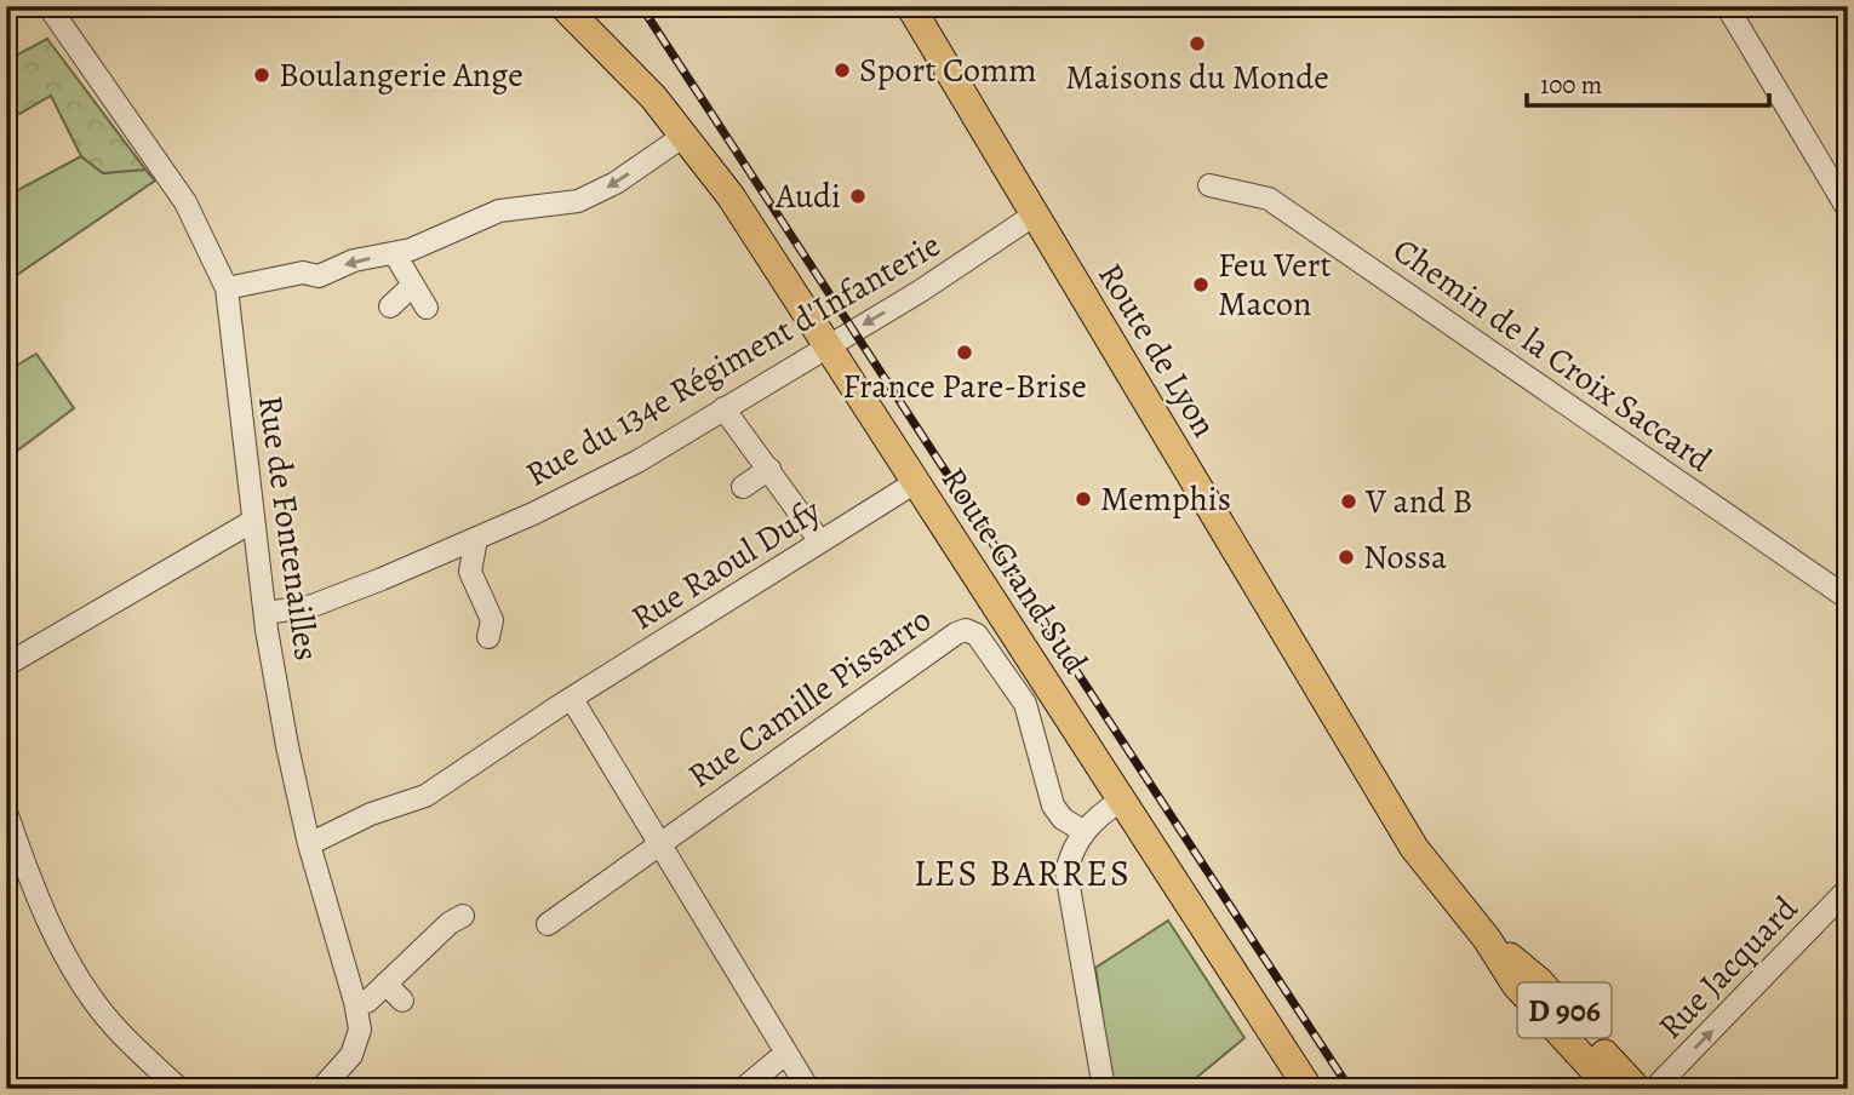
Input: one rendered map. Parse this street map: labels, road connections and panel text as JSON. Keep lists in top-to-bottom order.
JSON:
{
  "streets": {
    "main road": ["Route de Lyon", "Route Grand Sud", "D 906"],
    "street": [
      "Chemin de la Croix Saccard",
      "Rue du 134e Régiment d'Infanterie",
      "Rue de Fontenailles",
      "Rue Raoul Dufy",
      "Rue Camille Pissarro",
      "Rue Jacquard"
    ]
  },
  "crossings": [
    ["Route de Lyon", "Rue du 134e Régiment d'Infanterie"],
    ["Rue du 134e Régiment d'Infanterie", "Rue de Fontenailles"],
    ["Rue du 134e Régiment d'Infanterie", "Route Grand Sud"],
    ["Rue de Fontenailles", "Rue Raoul Dufy"],
    ["Rue Raoul Dufy", "Route Grand Sud"]
  ],
  "one_way": ["Rue Jacquard"],
  "districts": ["LES BARRES"],
  "places": [
    "Maisons du Monde",
    "Sport Comm",
    "Boulangerie Ange",
    "Audi",
    "Feu Vert Macon",
    "France Pare-Brise",
    "Memphis",
    "V and B",
    "Nossa"
  ],
  "scale_bar": "100 m"
}
